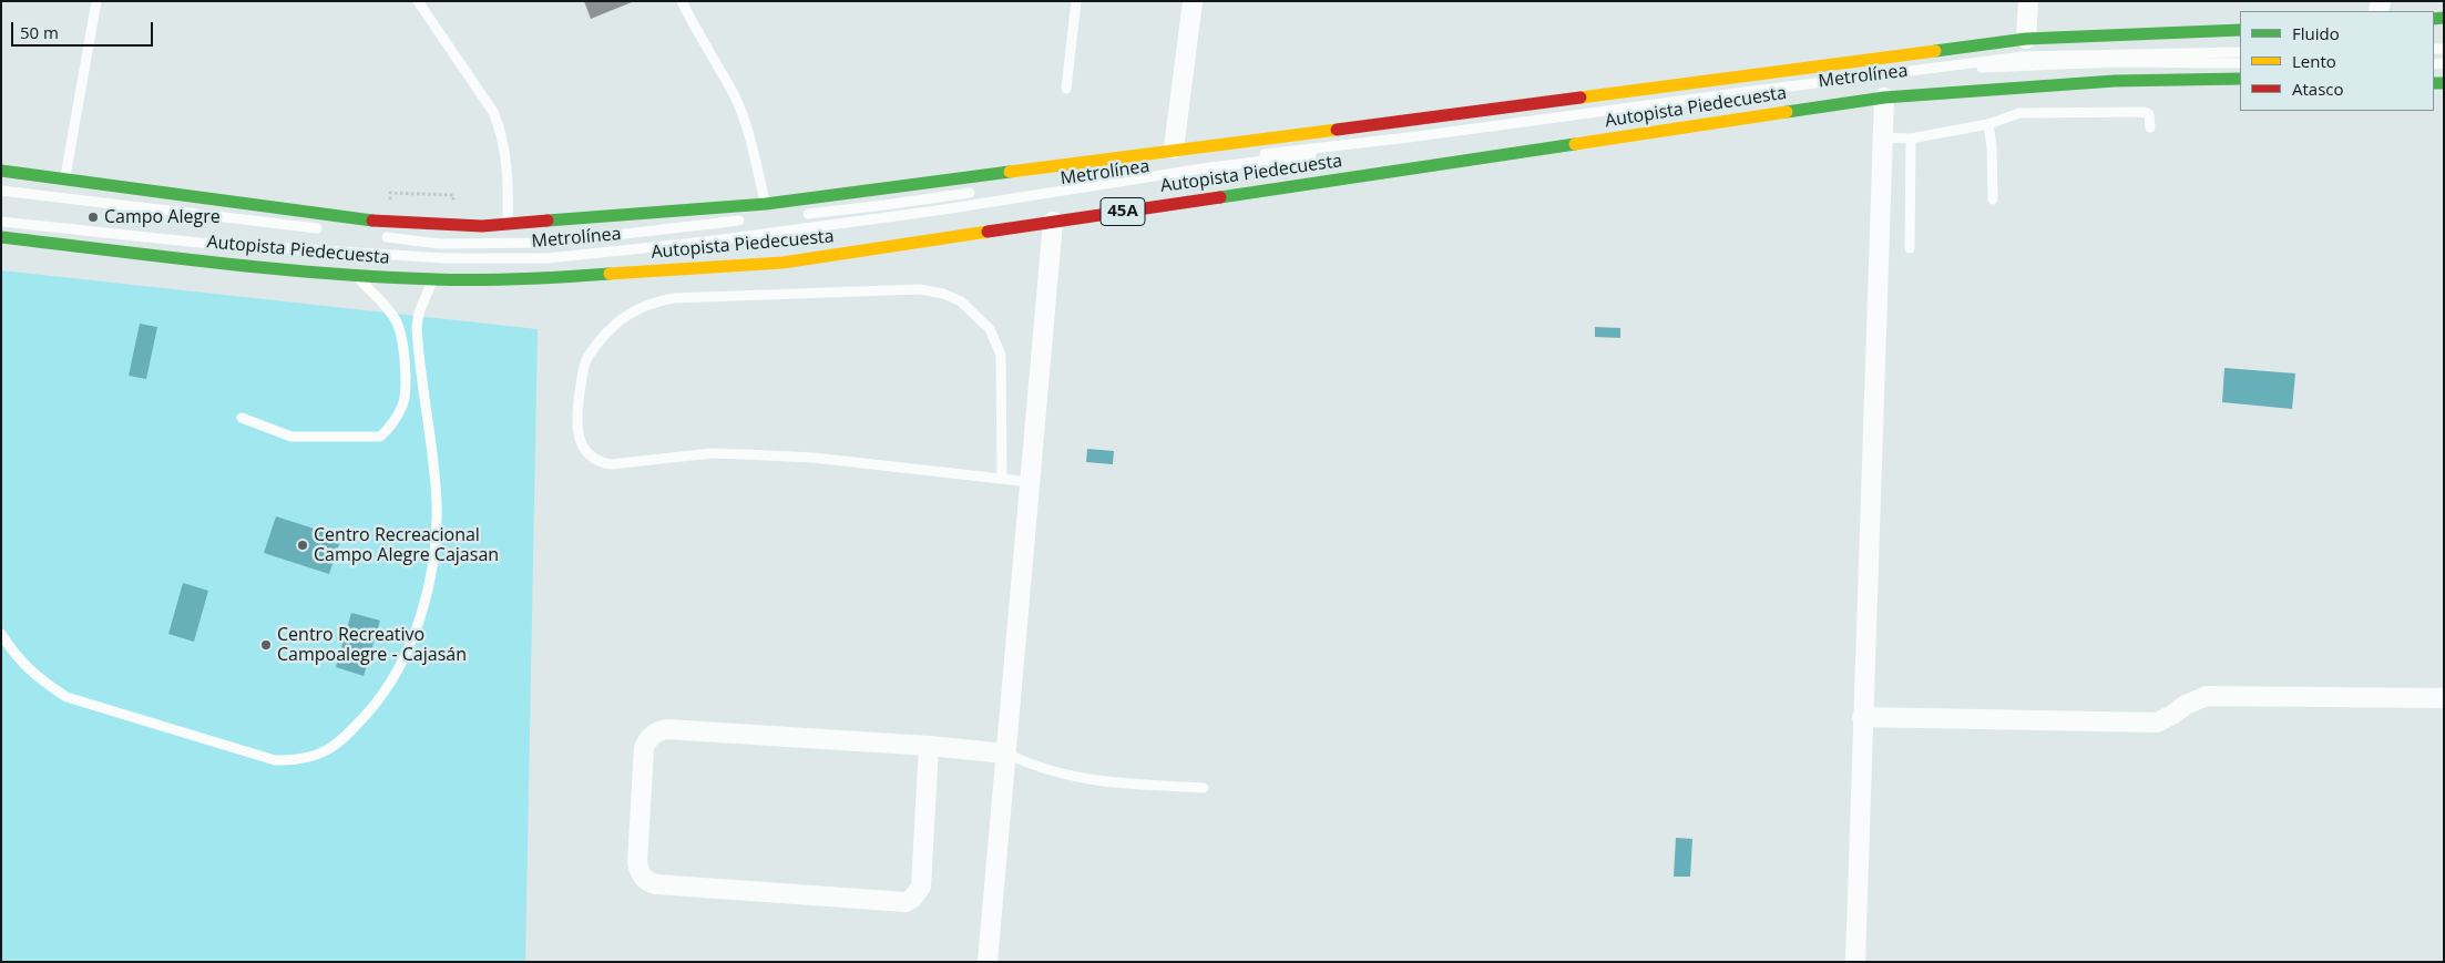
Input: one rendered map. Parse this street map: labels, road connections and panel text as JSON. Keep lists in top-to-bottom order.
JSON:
{
  "streets": {
    "highway": ["Autopista Piedecuesta", "45A"],
    "lane": ["Metrolínea"]
  },
  "places": ["Campo Alegre", "Centro Recreacional Campo Alegre Cajasan", "Centro Recreativo Campoalegre - Cajasán"],
  "legend": ["Fluido", "Lento", "Atasco"],
  "scale_bar": "50 m"
}
